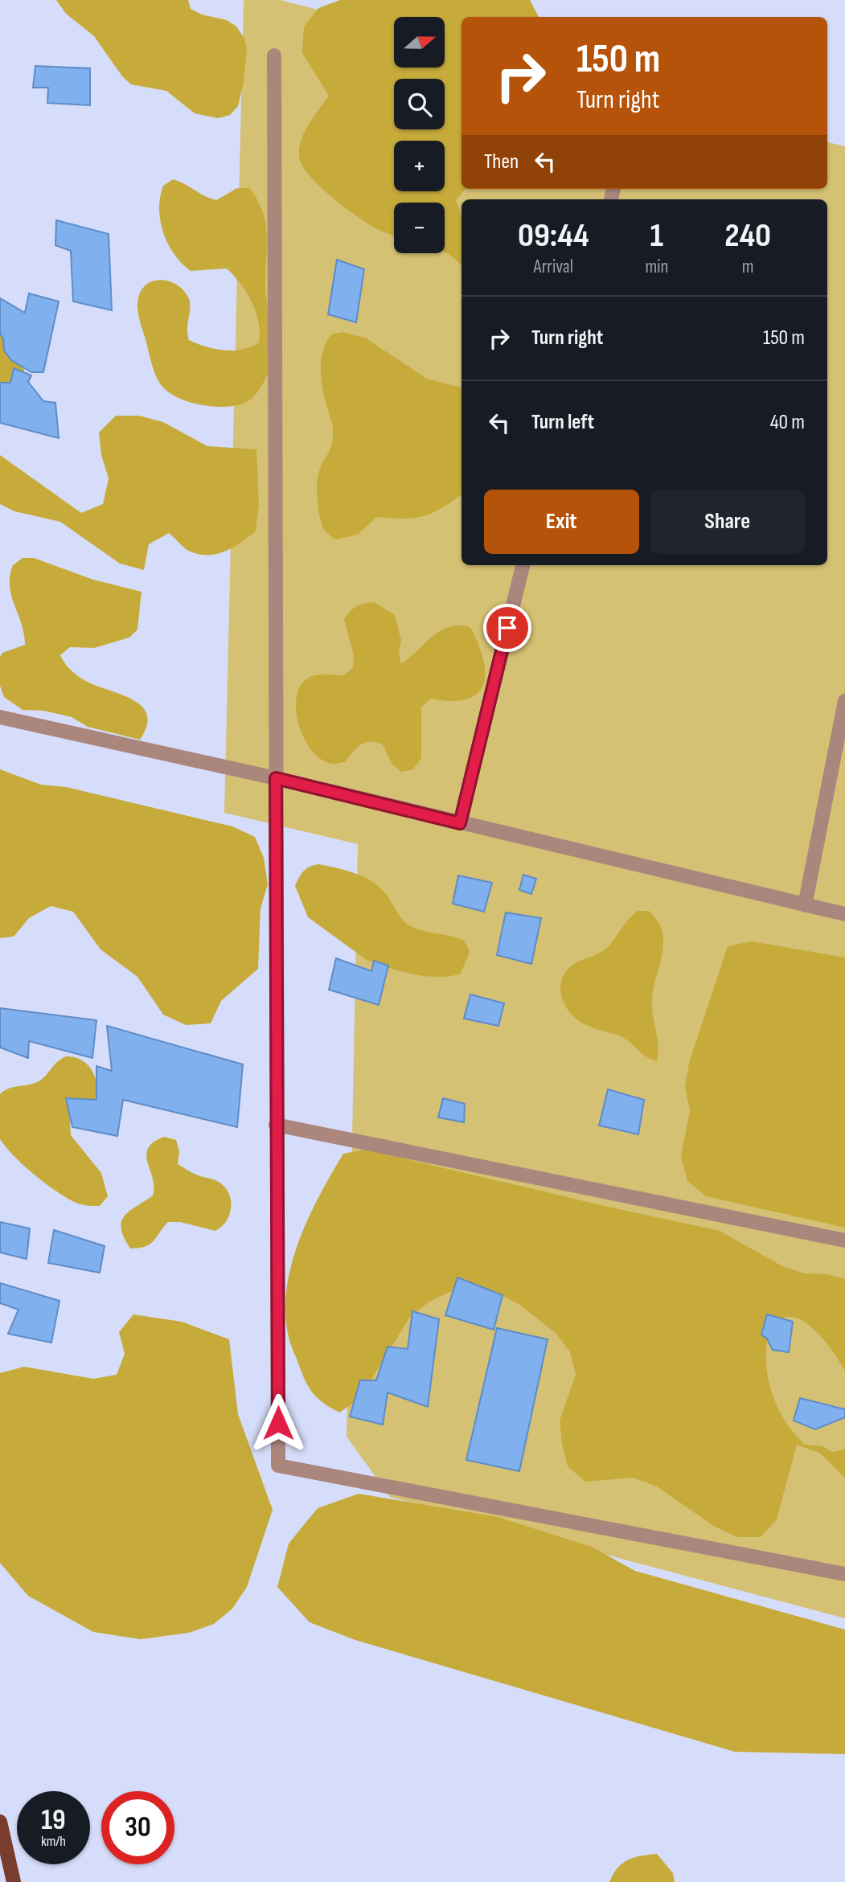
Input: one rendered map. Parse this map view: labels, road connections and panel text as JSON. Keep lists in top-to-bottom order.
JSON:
{
  "north": "right",
  "page": {
    "map_buttons": ["+", "−"],
    "turn": ["150 m", "Turn right"],
    "then": "Then",
    "eta": [
      "09:44",
      "Arrival",
      "1",
      "min",
      "240",
      "m"
    ],
    "list": [
      {
        "name": "Turn right",
        "value": "150 m"
      },
      {
        "name": "Turn left",
        "value": "40 m"
      }
    ],
    "buttons": ["Exit", "Share"],
    "speed": "19 km/h",
    "limit": "30"
  }
}
